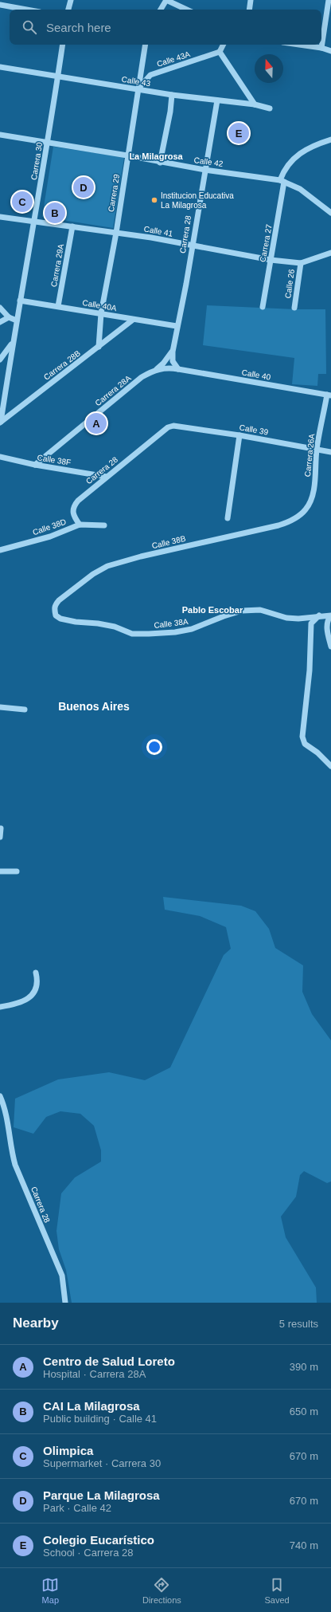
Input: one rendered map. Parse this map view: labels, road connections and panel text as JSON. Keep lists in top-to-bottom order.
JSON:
{
  "streets": {
    "street": [
      "Calle 43A",
      "Calle 43",
      "Carrera 30",
      "Calle 42",
      "Carrera 29",
      "Calle 41",
      "Carrera 28",
      "Carrera 27",
      "Carrera 29A",
      "Calle 26",
      "Calle 40A",
      "Carrera 28B",
      "Calle 40",
      "Carrera 28A",
      "Calle 39",
      "Carrera 26A",
      "Calle 38F",
      "Calle 38D",
      "Calle 38B",
      "Calle 38A"
    ]
  },
  "crossings": [
    ["Calle 43A", "Calle 43"],
    ["Calle 43A", "Carrera 29"],
    ["Calle 43", "Carrera 30"],
    ["Calle 43", "Carrera 29"],
    ["Calle 43", "Carrera 28"],
    ["Carrera 30", "Calle 42"],
    ["Carrera 30", "Calle 41"],
    ["Carrera 30", "Calle 40A"],
    ["Carrera 30", "Carrera 28B"],
    ["Calle 42", "Carrera 29"],
    ["Calle 42", "Carrera 28"],
    ["Calle 42", "Carrera 27"],
    ["Carrera 29", "Calle 41"],
    ["Carrera 29", "Calle 40A"],
    ["Carrera 29", "Carrera 28B"],
    ["Calle 41", "Carrera 28"],
    ["Calle 41", "Carrera 27"],
    ["Calle 41", "Carrera 29A"],
    ["Calle 41", "Calle 26"],
    ["Carrera 28", "Calle 40A"],
    ["Carrera 28", "Calle 40"],
    ["Carrera 28", "Carrera 28A"],
    ["Carrera 28", "Calle 39"],
    ["Carrera 28", "Calle 38F"],
    ["Carrera 28", "Calle 38D"],
    ["Carrera 29A", "Calle 40A"],
    ["Calle 40A", "Carrera 28B"],
    ["Calle 40", "Carrera 28A"],
    ["Calle 40", "Carrera 26A"],
    ["Carrera 28A", "Calle 38F"],
    ["Calle 39", "Carrera 26A"],
    ["Carrera 26A", "Calle 38B"],
    ["Calle 38B", "Calle 38A"]
  ],
  "districts": ["La Milagrosa", "Pablo Escobar", "Buenos Aires"],
  "places": ["Institucion Educativa La Milagrosa"],
  "north": "top",
  "page": {
    "search": "Search here",
    "pins": [
      "E",
      "D",
      "C",
      "B",
      "A"
    ],
    "heading": ["Nearby", "5 results"],
    "list": [
      {
        "mark": "A",
        "name": "Centro de Salud Loreto",
        "note": "Hospital · Carrera 28A",
        "value": "390 m"
      },
      {
        "mark": "B",
        "name": "CAI La Milagrosa",
        "note": "Public building · Calle 41",
        "value": "650 m"
      },
      {
        "mark": "C",
        "name": "Olimpica",
        "note": "Supermarket · Carrera 30",
        "value": "670 m"
      },
      {
        "mark": "D",
        "name": "Parque La Milagrosa",
        "note": "Park · Calle 42",
        "value": "670 m"
      },
      {
        "mark": "E",
        "name": "Colegio Eucarístico",
        "note": "School · Carrera 28",
        "value": "740 m"
      }
    ],
    "nav": ["Map", "Directions", "Saved"]
  }
}
